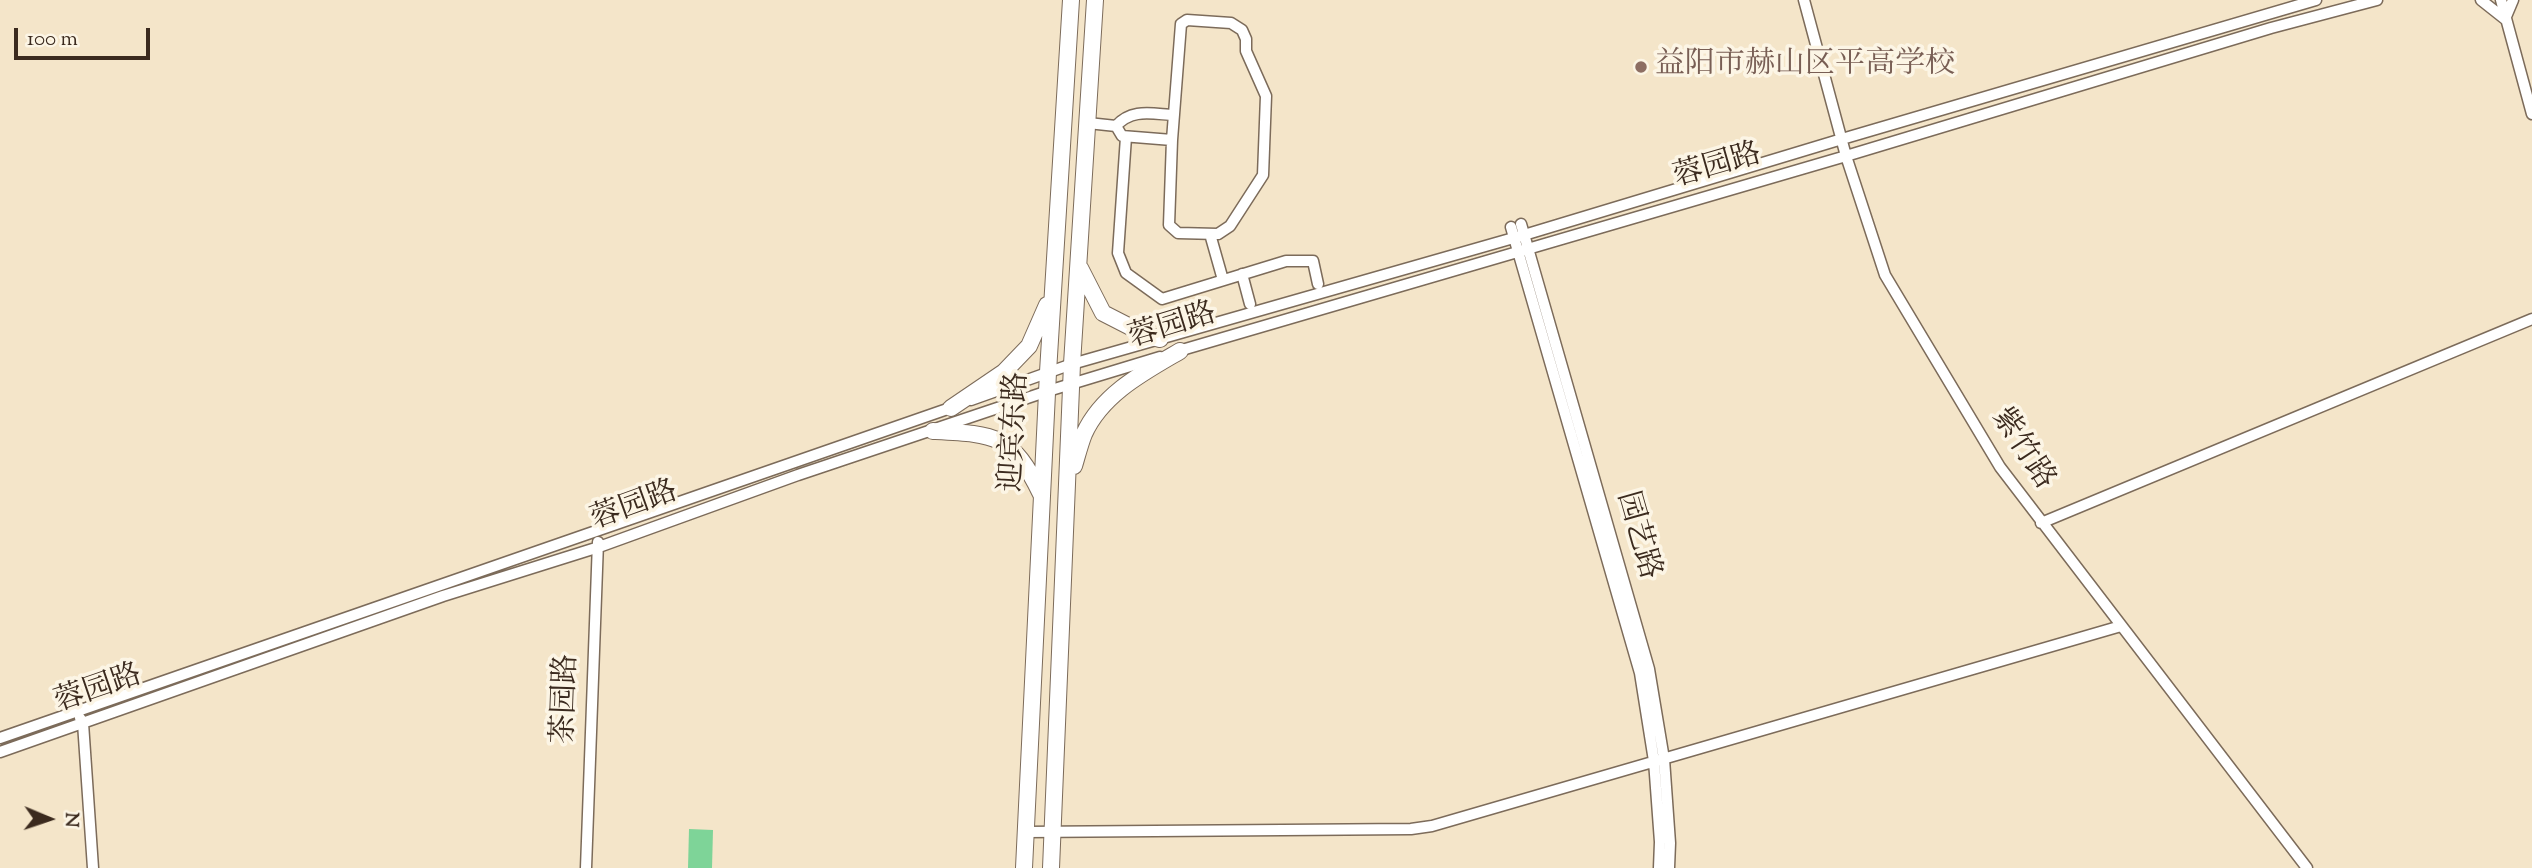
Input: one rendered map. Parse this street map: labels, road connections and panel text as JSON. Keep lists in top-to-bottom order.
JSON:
{
  "streets": {
    "highway": ["迎宾东路"],
    "street": [
      "蓉园路",
      "紫竹路",
      "园艺路",
      "茶园路"
    ]
  },
  "crossings": [
    ["蓉园路", "迎宾东路"],
    ["蓉园路", "紫竹路"],
    ["蓉园路", "园艺路"],
    ["蓉园路", "茶园路"]
  ],
  "places": ["益阳市赫山区平高学校"],
  "scale_bar": "100 m",
  "north": "right"
}
